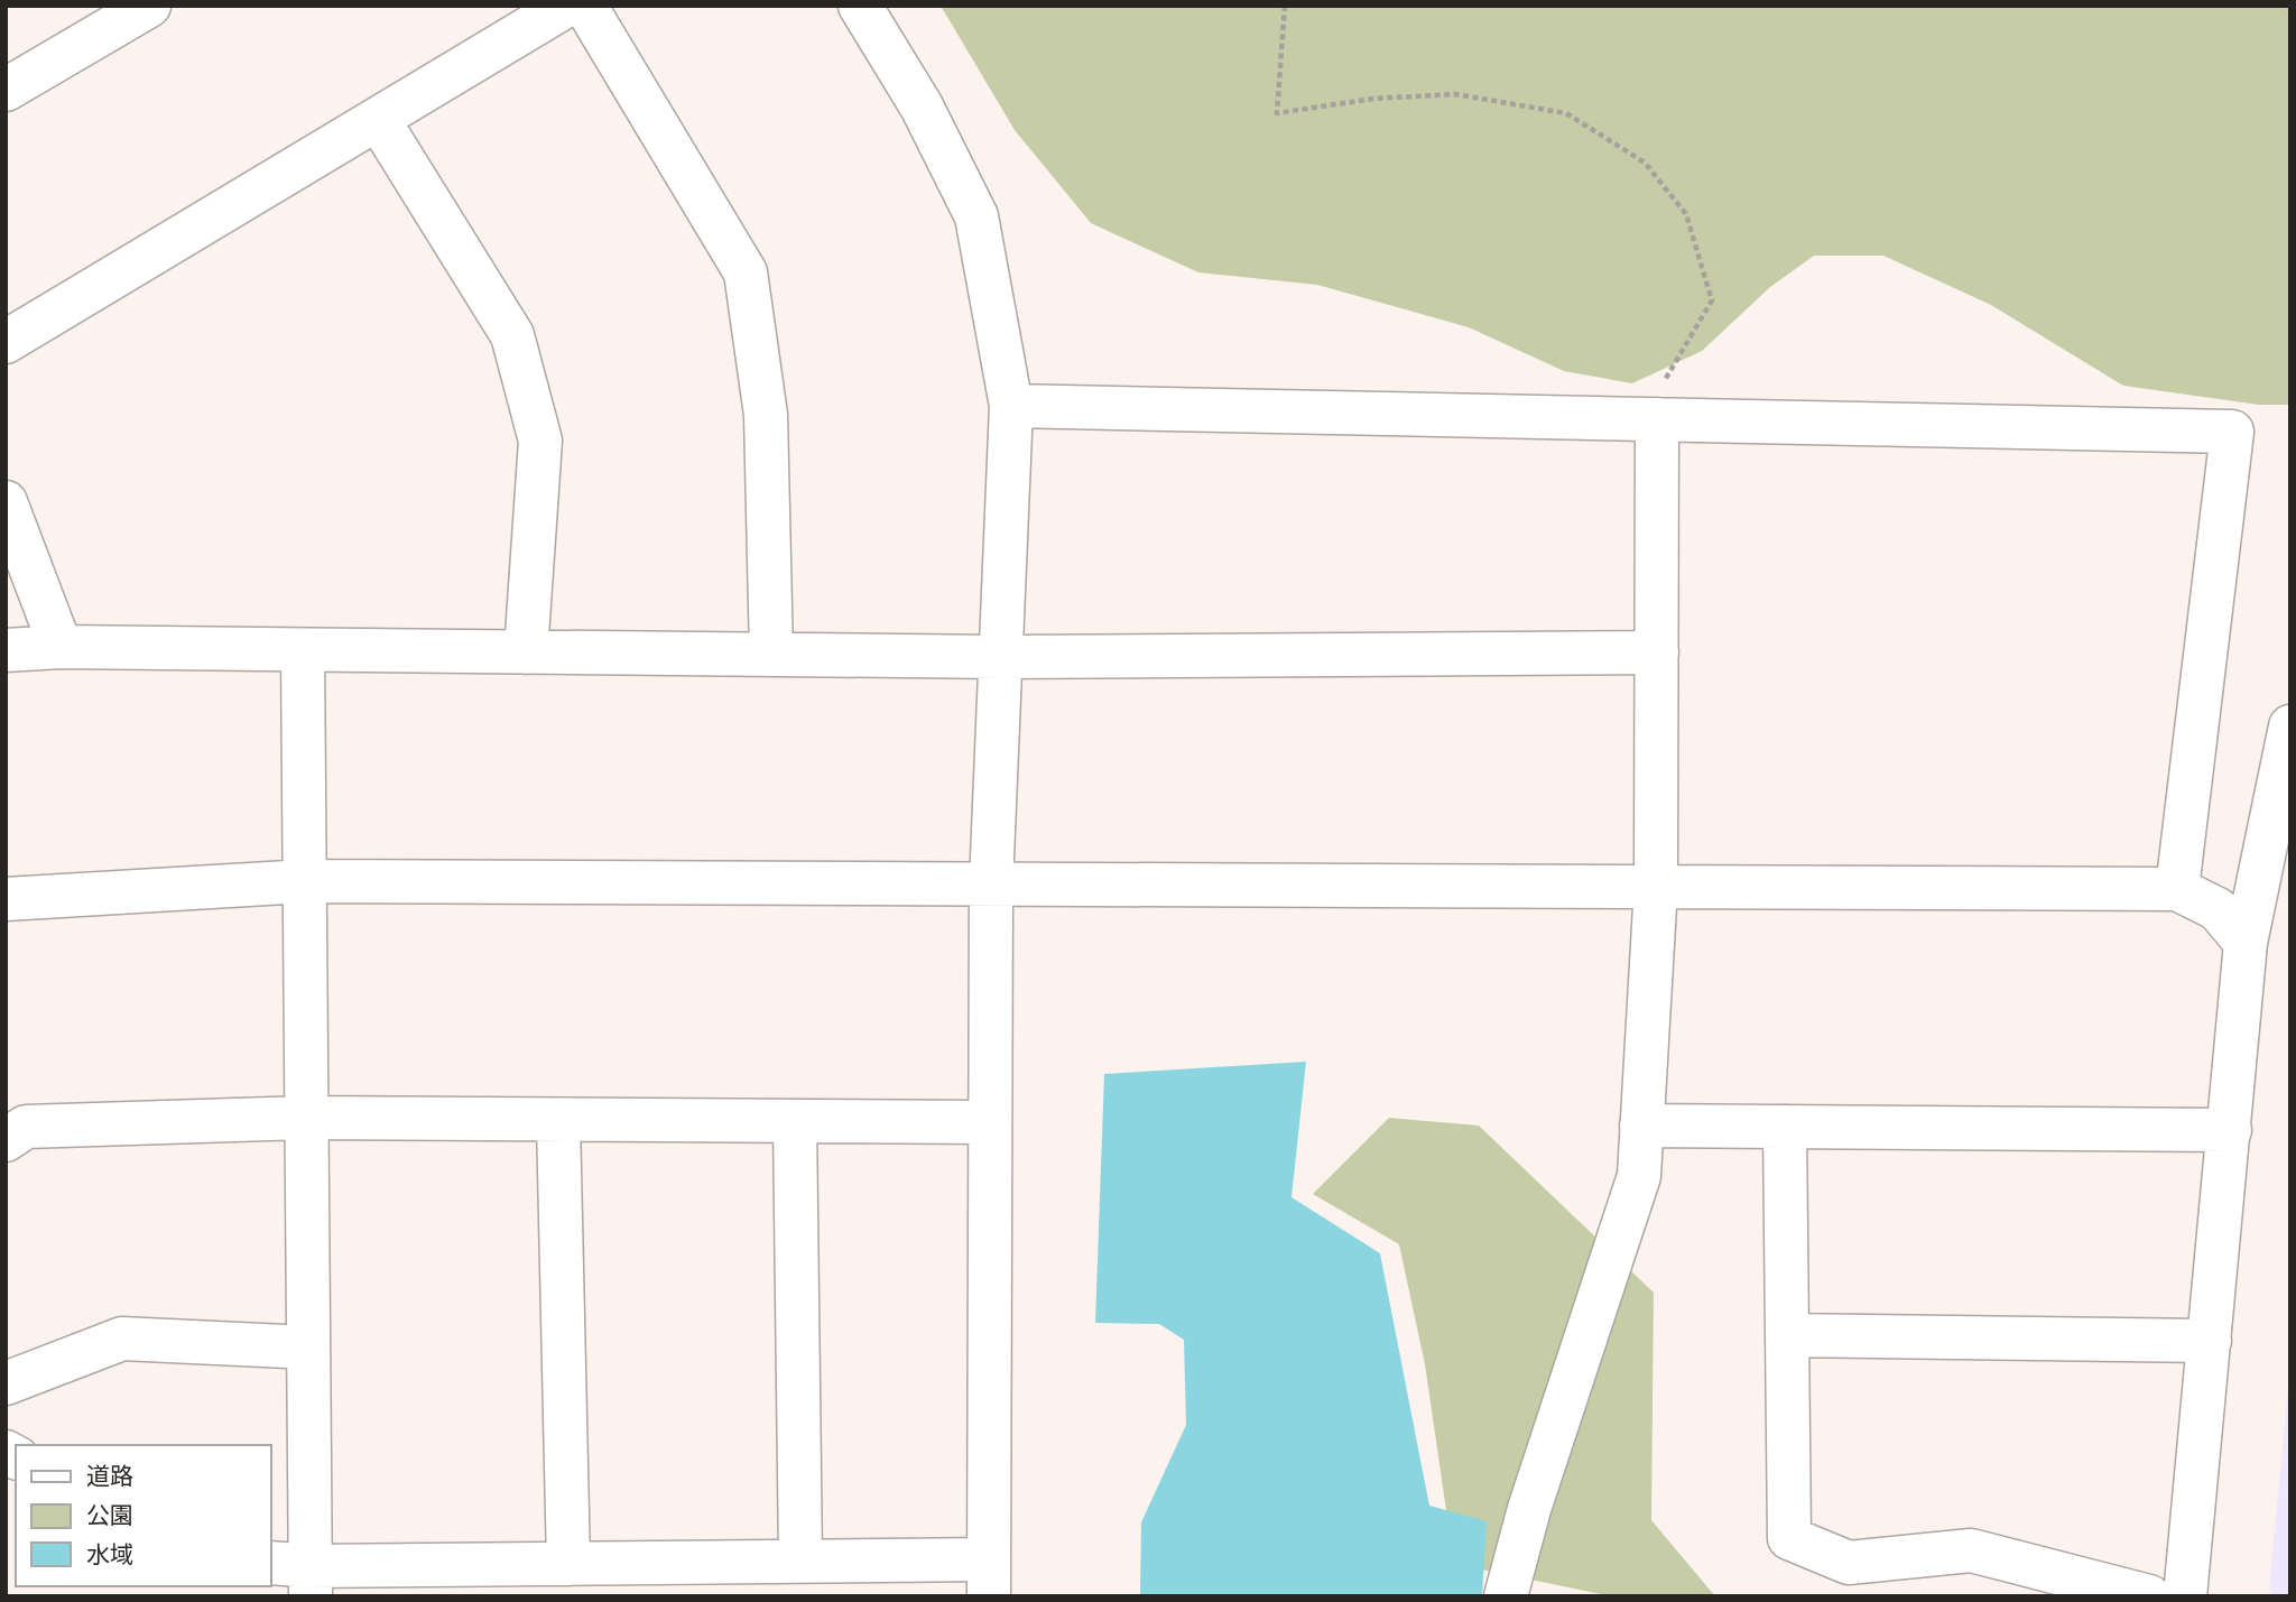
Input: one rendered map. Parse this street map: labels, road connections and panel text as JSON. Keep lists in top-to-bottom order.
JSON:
{
  "legend": ["道路", "公園", "水域"]
}
